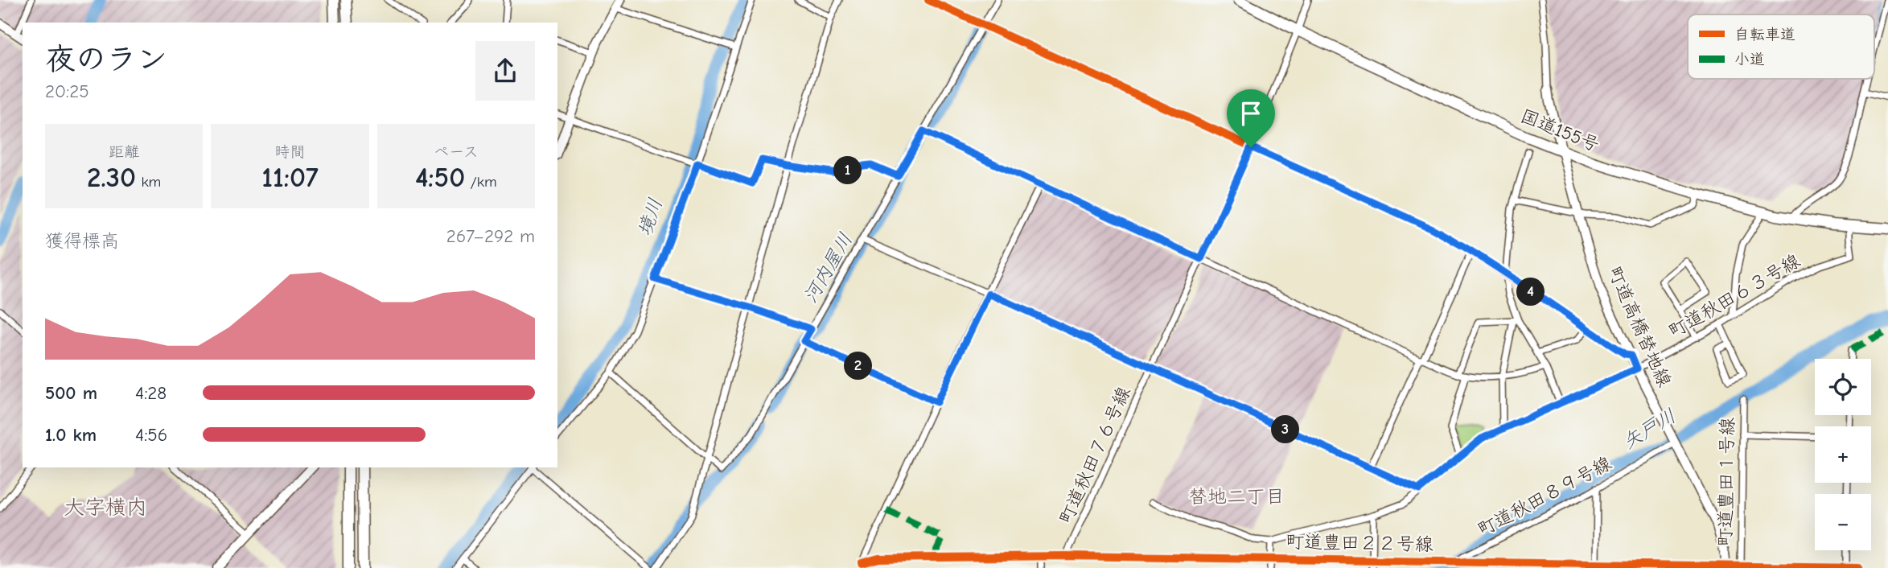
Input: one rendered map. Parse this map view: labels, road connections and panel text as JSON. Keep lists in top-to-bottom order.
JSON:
{
  "streets": {
    "highway": ["国道155号"],
    "street": [
      "町道秋田６３号線",
      "町道高橋替地線",
      "町道秋田７６号線",
      "町道豊田１号線",
      "町道秋田８９号線",
      "町道豊田２２号線"
    ]
  },
  "crossings": [
    ["国道155号", "町道秋田６３号線"],
    ["国道155号", "町道高橋替地線"],
    ["国道155号", "町道秋田７６号線"],
    ["町道秋田６３号線", "町道高橋替地線"],
    ["町道高橋替地線", "町道秋田８９号線"],
    ["町道高橋替地線", "町道豊田２２号線"],
    ["町道秋田７６号線", "町道豊田２２号線"],
    ["町道豊田１号線", "町道豊田２２号線"],
    ["町道秋田８９号線", "町道豊田２２号線"]
  ],
  "districts": ["替地二丁目", "大字横内"],
  "water": ["境川", "河内屋川", "矢戸川"],
  "legend": ["自転車道", "小道"],
  "page": {
    "heading": ["夜のラン", "20:25"],
    "stats": [
      ["距離", "2.30 km"],
      ["時間", "11:07"],
      ["ペース", "4:50 /km"]
    ],
    "pins": [
      "1",
      "4",
      "2",
      "3"
    ],
    "chart": ["獲得標高", "267–292 m"],
    "map_buttons": ["+", "−"],
    "list": [
      {
        "name": "500 m",
        "note": "4:28"
      },
      {
        "name": "1.0 km",
        "note": "4:56"
      }
    ]
  }
}
